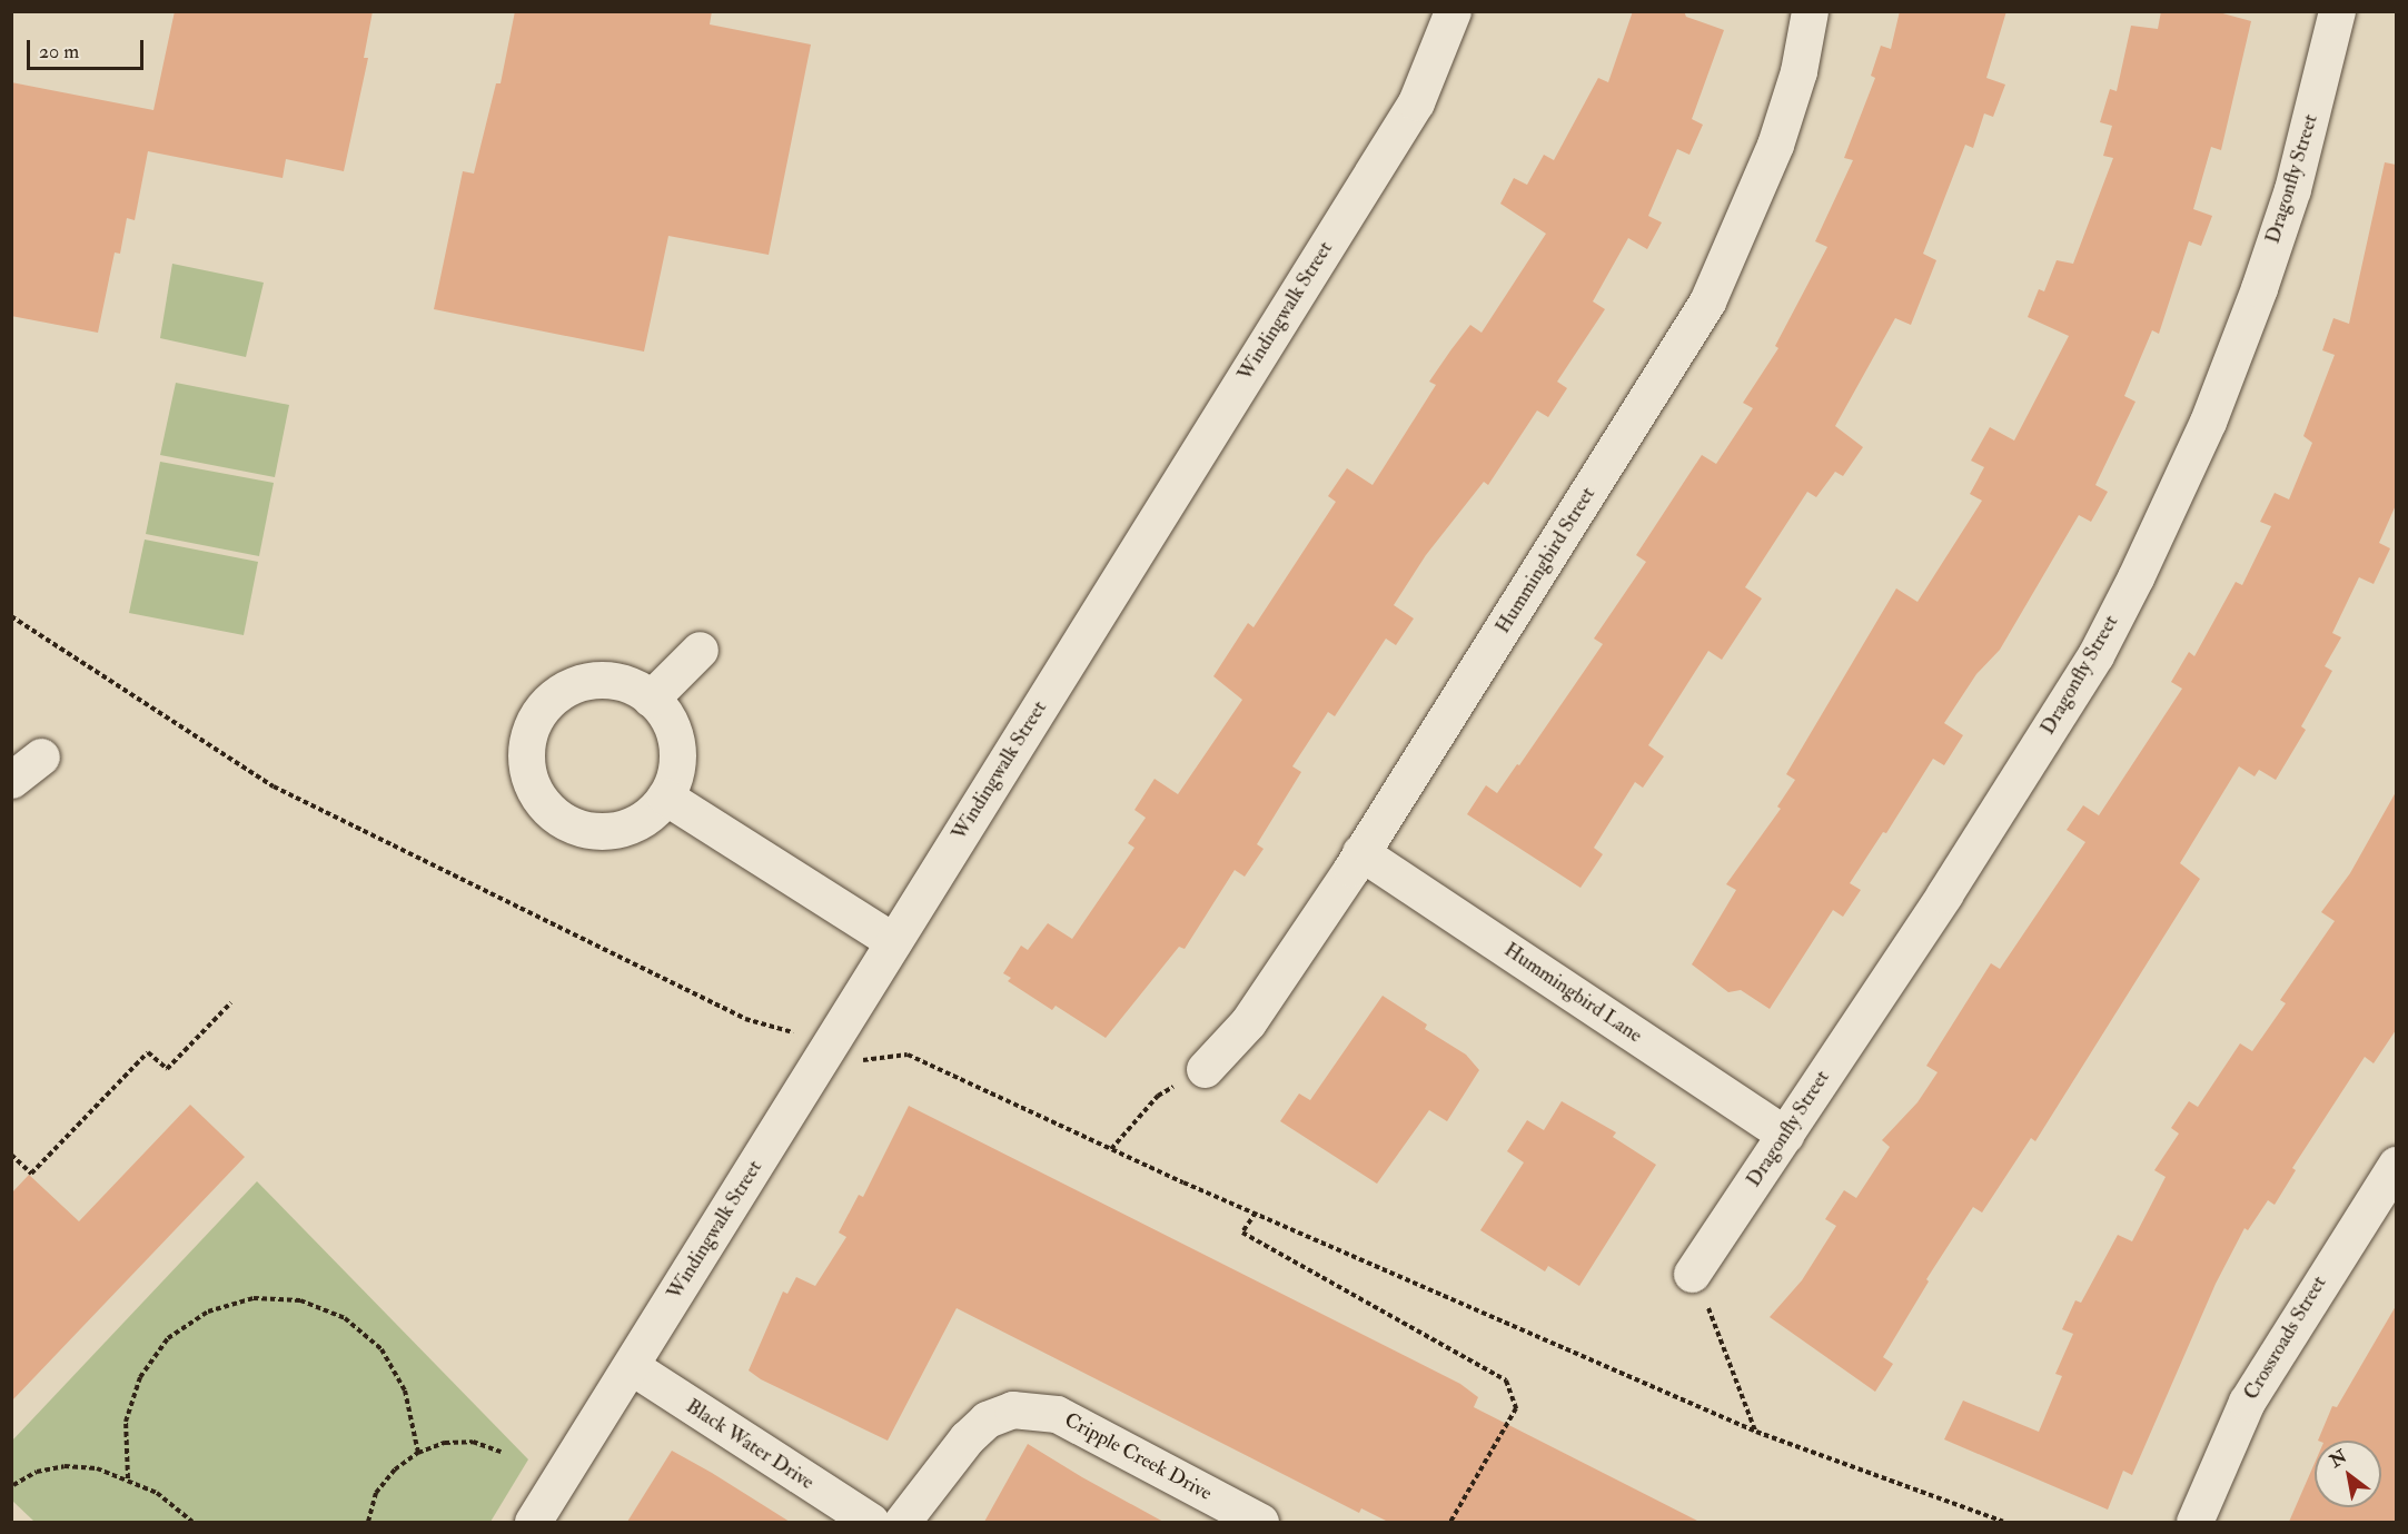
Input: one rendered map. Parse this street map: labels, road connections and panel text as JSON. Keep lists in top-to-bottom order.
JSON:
{
  "streets": {
    "street": [
      "Dragonfly Street",
      "Windingwalk Street",
      "Hummingbird Street",
      "Hummingbird Lane",
      "Crossroads Street",
      "Black Water Drive",
      "Cripple Creek Drive"
    ]
  },
  "crossings": [
    ["Dragonfly Street", "Hummingbird Lane"],
    ["Windingwalk Street", "Black Water Drive"],
    ["Hummingbird Street", "Hummingbird Lane"]
  ],
  "scale_bar": "20 m",
  "north": "top left"
}
